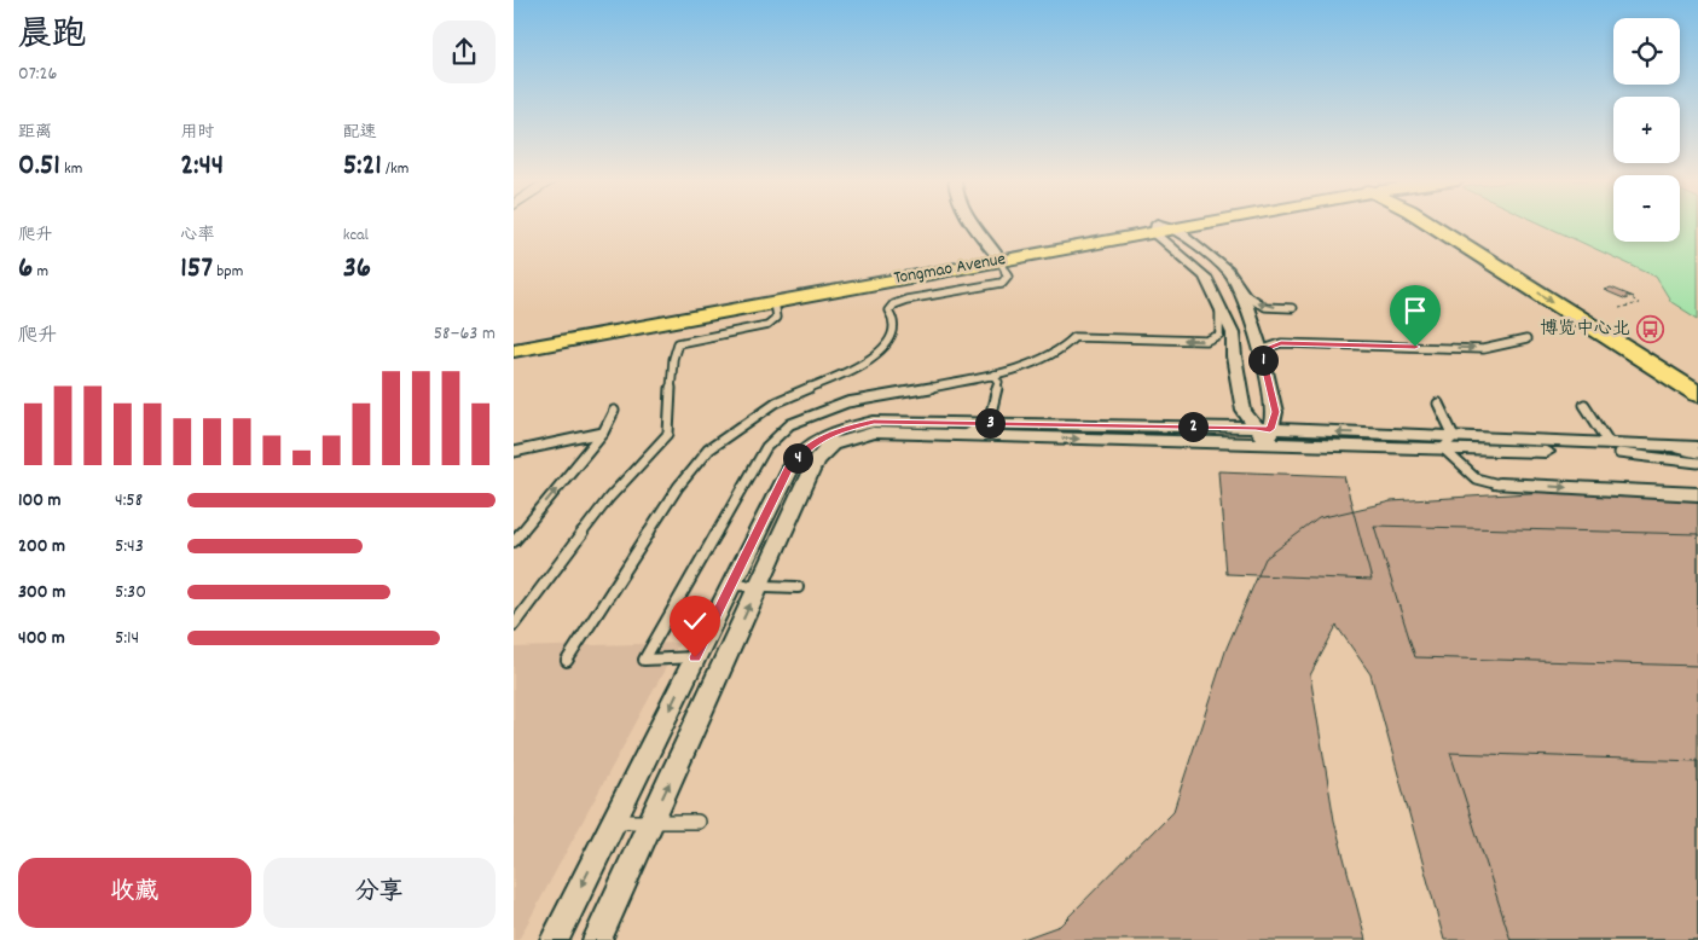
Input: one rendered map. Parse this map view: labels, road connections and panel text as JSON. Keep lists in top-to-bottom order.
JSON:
{
  "streets": {
    "main road": ["Tongmao Avenue"]
  },
  "places": {
    "bus stop": ["博览中心北"]
  },
  "page": {
    "heading": ["晨跑", "07:26"],
    "map_buttons": ["+", "−"],
    "stats": [
      ["距离", "0.51 km"],
      ["用时", "2:44"],
      ["配速", "5:21 /km"],
      ["爬升", "6 m"],
      ["心率", "157 bpm"],
      ["kcal", "36"]
    ],
    "chart": ["爬升", "58–63 m"],
    "pins": [
      "1",
      "3",
      "2",
      "4"
    ],
    "list": [
      {
        "name": "100 m",
        "note": "4:58"
      },
      {
        "name": "200 m",
        "note": "5:43"
      },
      {
        "name": "300 m",
        "note": "5:30"
      },
      {
        "name": "400 m",
        "note": "5:14"
      }
    ],
    "buttons": ["收藏", "分享"]
  }
}
